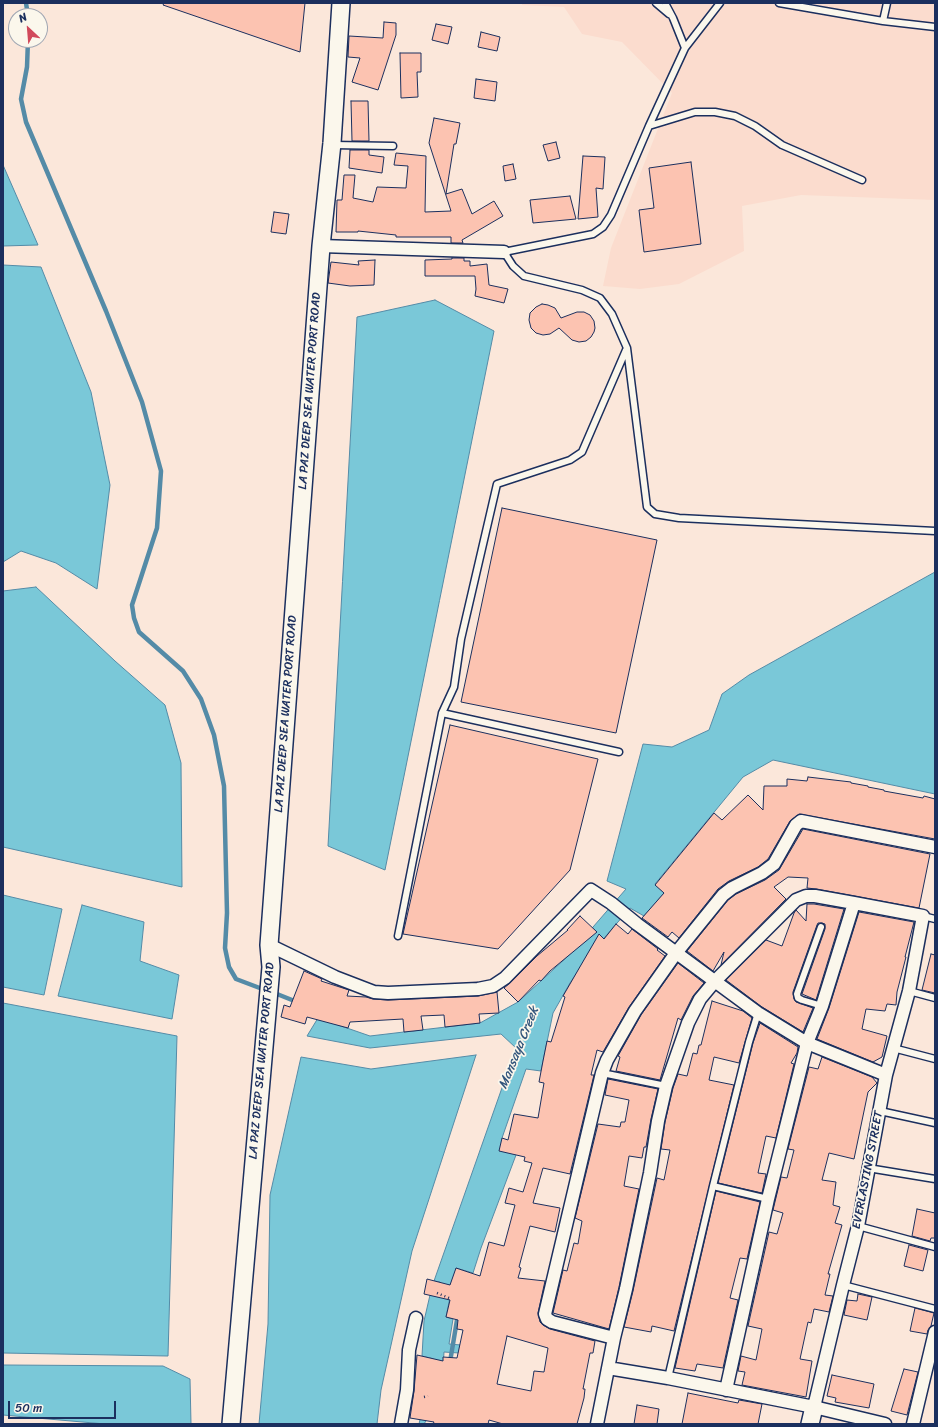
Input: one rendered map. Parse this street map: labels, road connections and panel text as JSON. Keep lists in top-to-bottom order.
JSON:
{
  "streets": {
    "main road": ["LA PAZ DEEP SEA WATER PORT ROAD", "EVERLASTING STREET"]
  },
  "water": ["Mansaya Creek"],
  "scale_bar": "50 m",
  "north": "top left"
}
